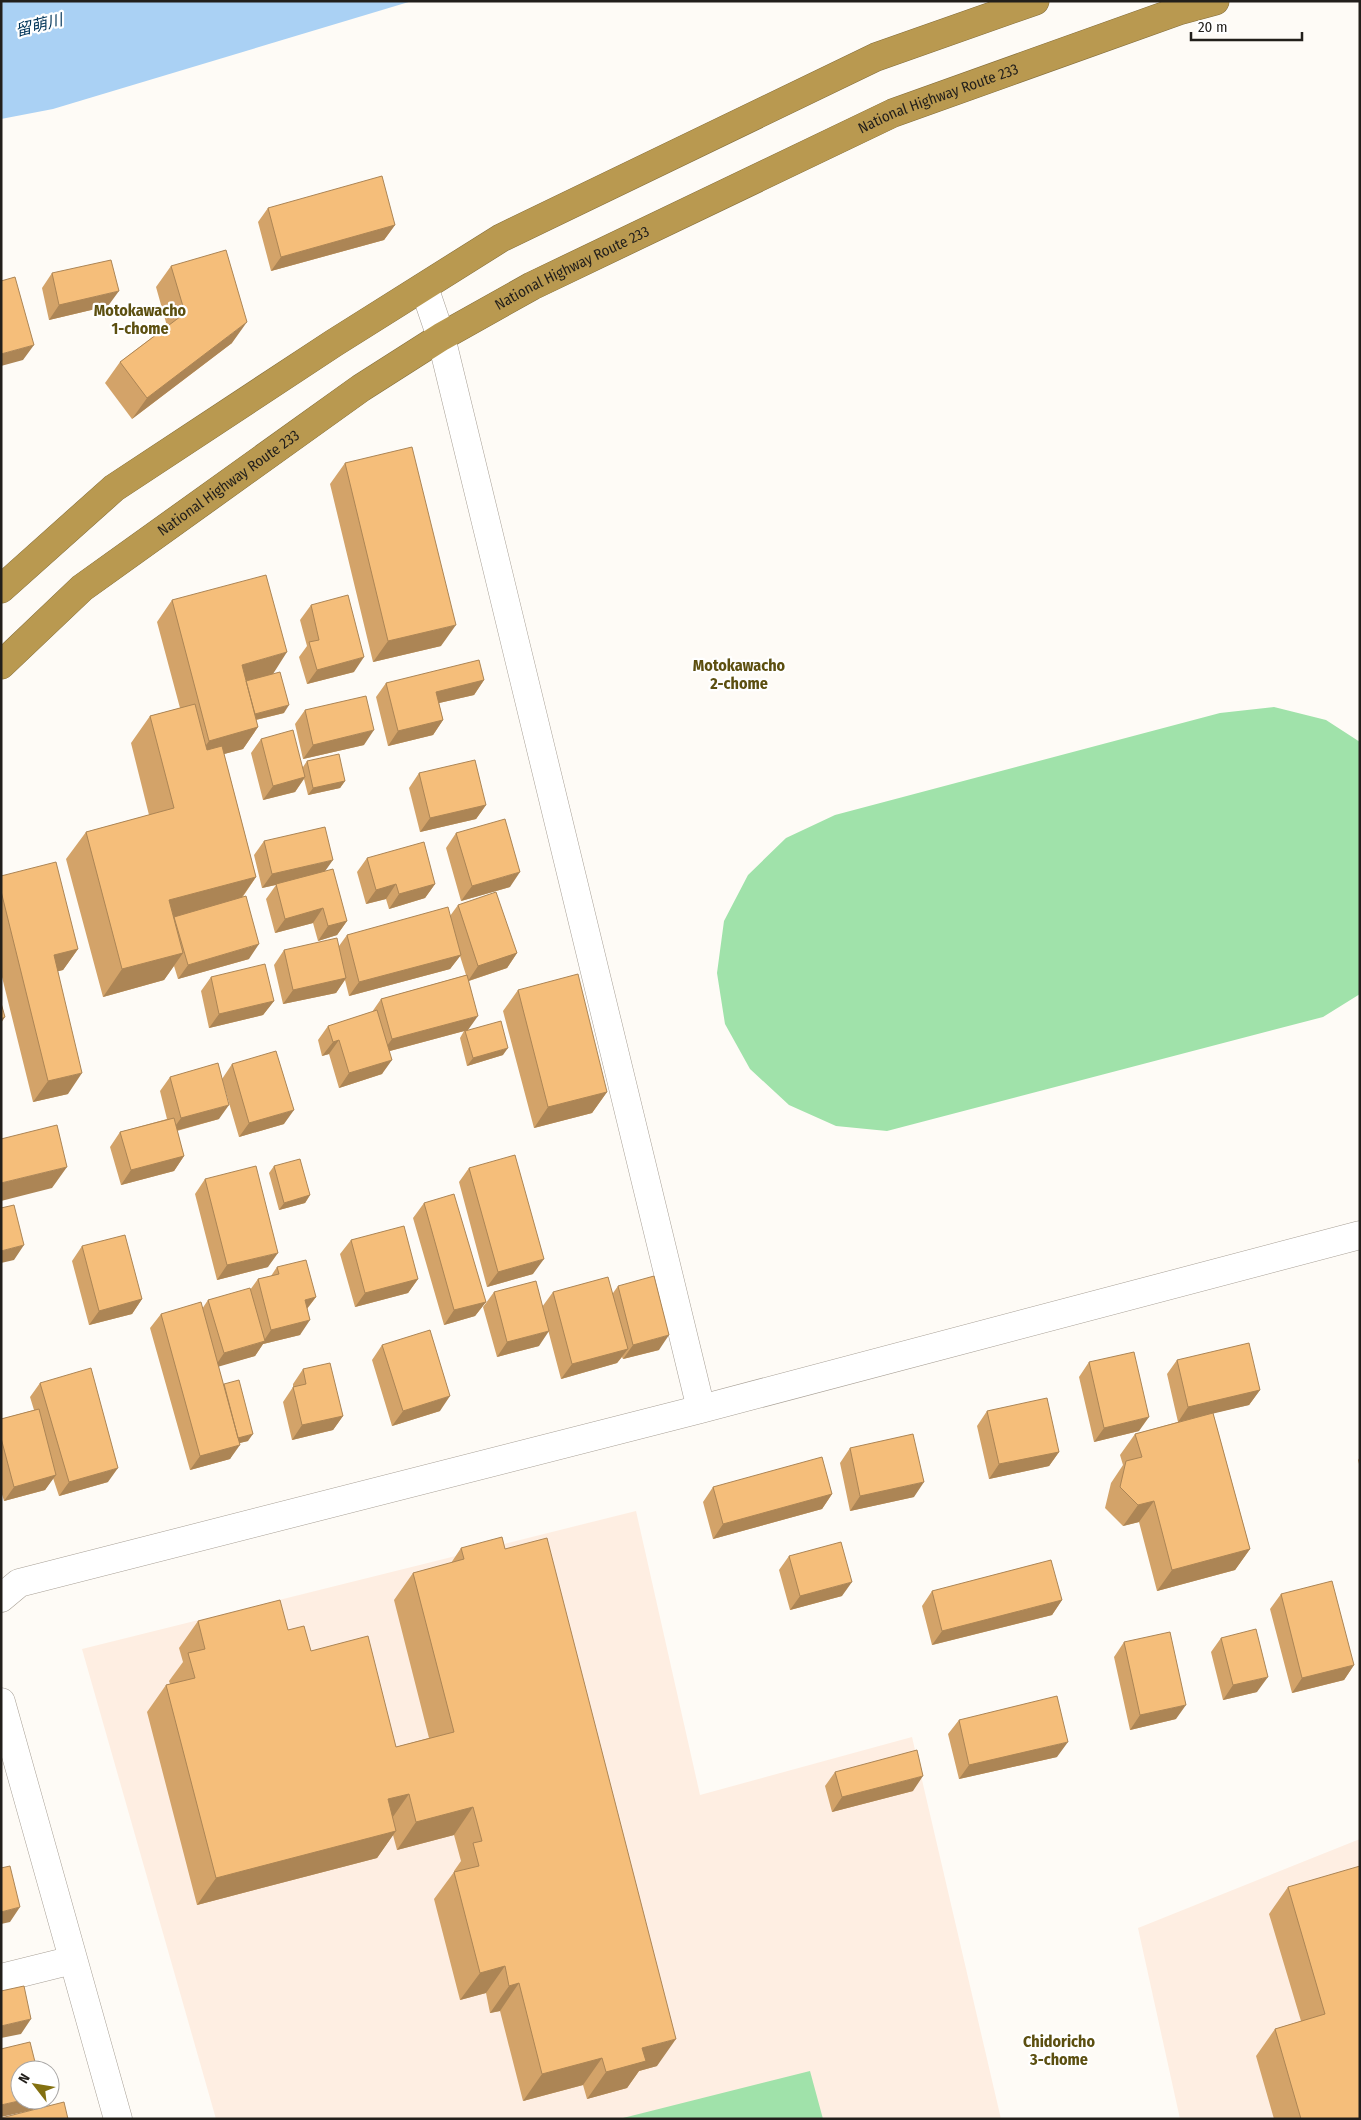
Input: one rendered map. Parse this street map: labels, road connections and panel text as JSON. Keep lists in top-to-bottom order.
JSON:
{
  "streets": {
    "highway": ["National Highway Route 233"]
  },
  "districts": ["Motokawacho 1-chome", "Motokawacho 2-chome", "Chidoricho 3-chome"],
  "water": ["留萌川"],
  "scale_bar": "20 m",
  "north": "top left"
}
